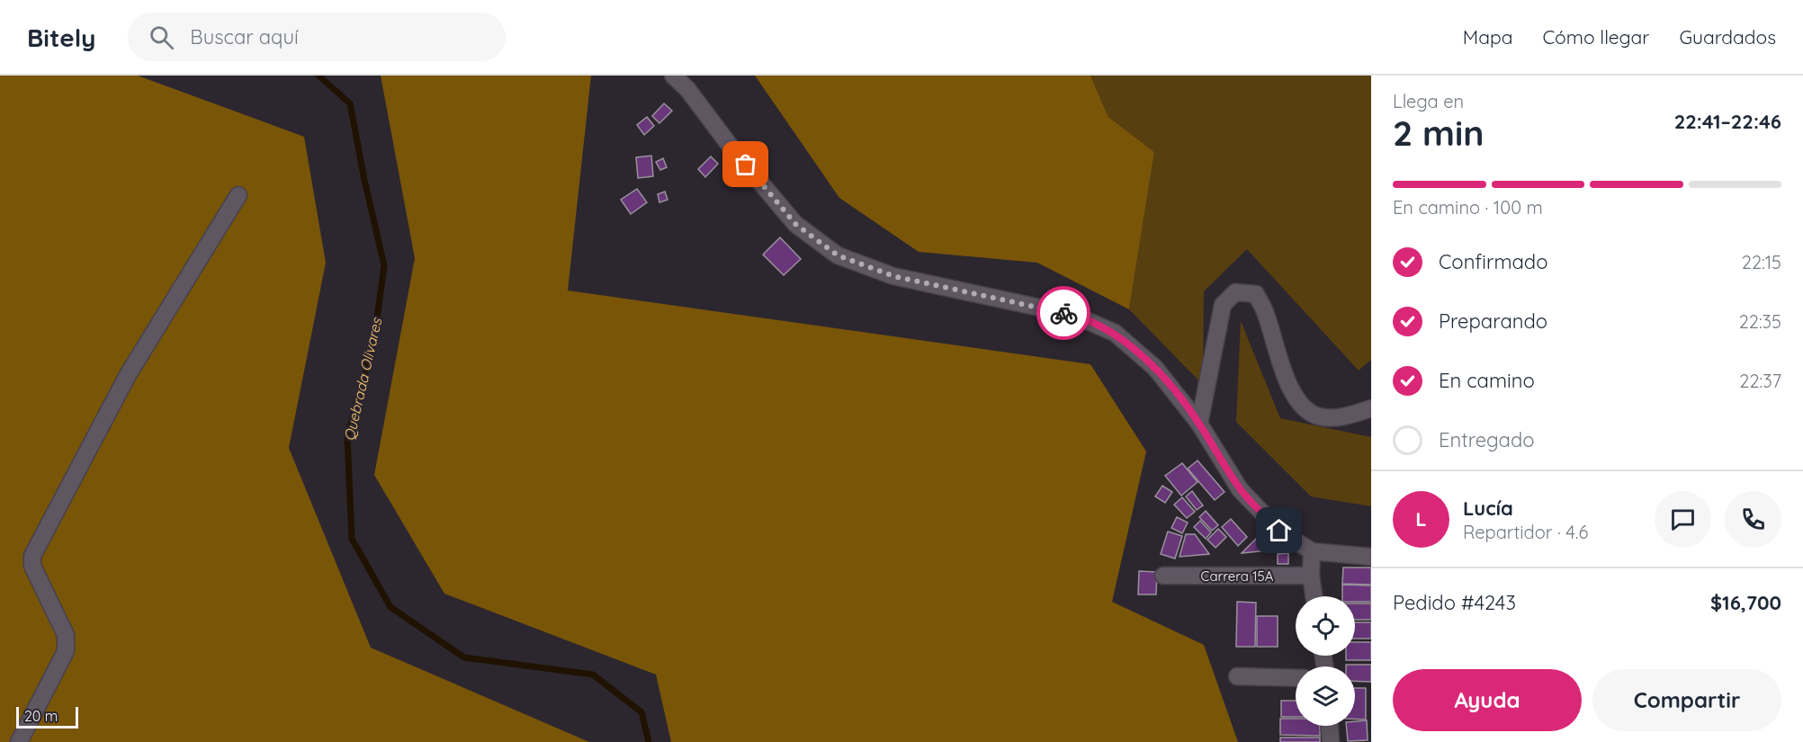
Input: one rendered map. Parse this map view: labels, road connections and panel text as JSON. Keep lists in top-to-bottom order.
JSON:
{
  "streets": {
    "street": ["Carrera 15A"]
  },
  "water": ["Quebrada Olivares"],
  "scale_bar": "20 m",
  "page": {
    "header": "Bitely",
    "search": "Buscar aquí",
    "nav": ["Mapa", "Cómo llegar", "Guardados"],
    "heading": ["2 min", "Llega en", "22:41–22:46"],
    "panel": [
      "Lucía",
      "Repartidor · 4.6",
      "Pedido #4243",
      "$16,700"
    ],
    "bar": "En camino · 100 m",
    "list": [
      ["Confirmado", "22:15"],
      ["Preparando", "22:35"],
      ["En camino", "22:37"],
      "Entregado"
    ],
    "round": "L",
    "buttons": ["Ayuda", "Compartir"],
    "scale": "20 m"
  }
}
